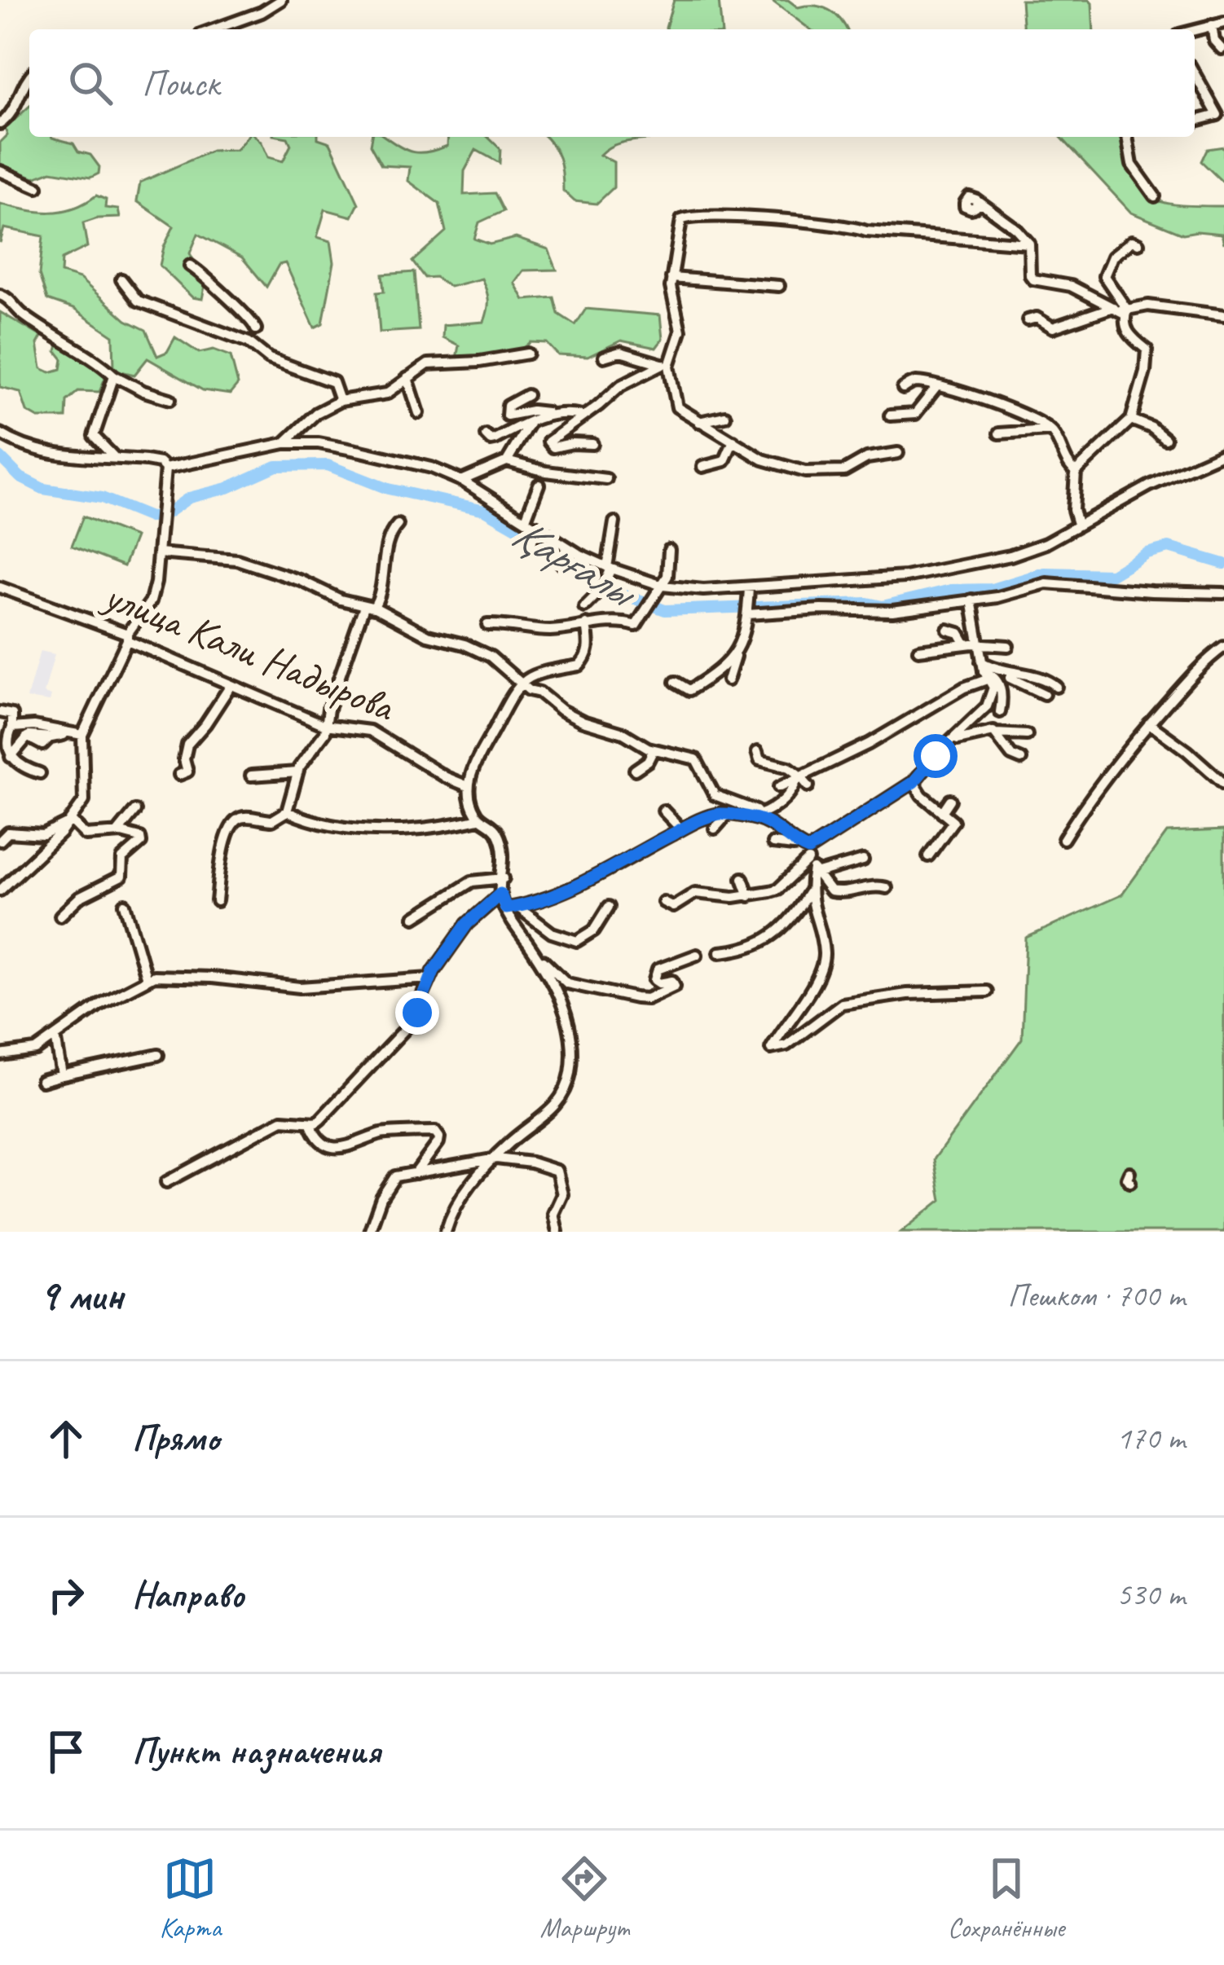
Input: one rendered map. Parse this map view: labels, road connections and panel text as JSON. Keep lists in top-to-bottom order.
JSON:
{
  "streets": {
    "street": ["улица Кали Надырова"]
  },
  "water": ["Қарғалы"],
  "page": {
    "search": "Поиск",
    "heading": ["9 мин", "Пешком · 700 m"],
    "list": [
      ["Прямо", "170 m"],
      ["Направо", "530 m"],
      "Пункт назначения"
    ],
    "nav": ["Карта", "Маршрут", "Сохранённые"]
  }
}
